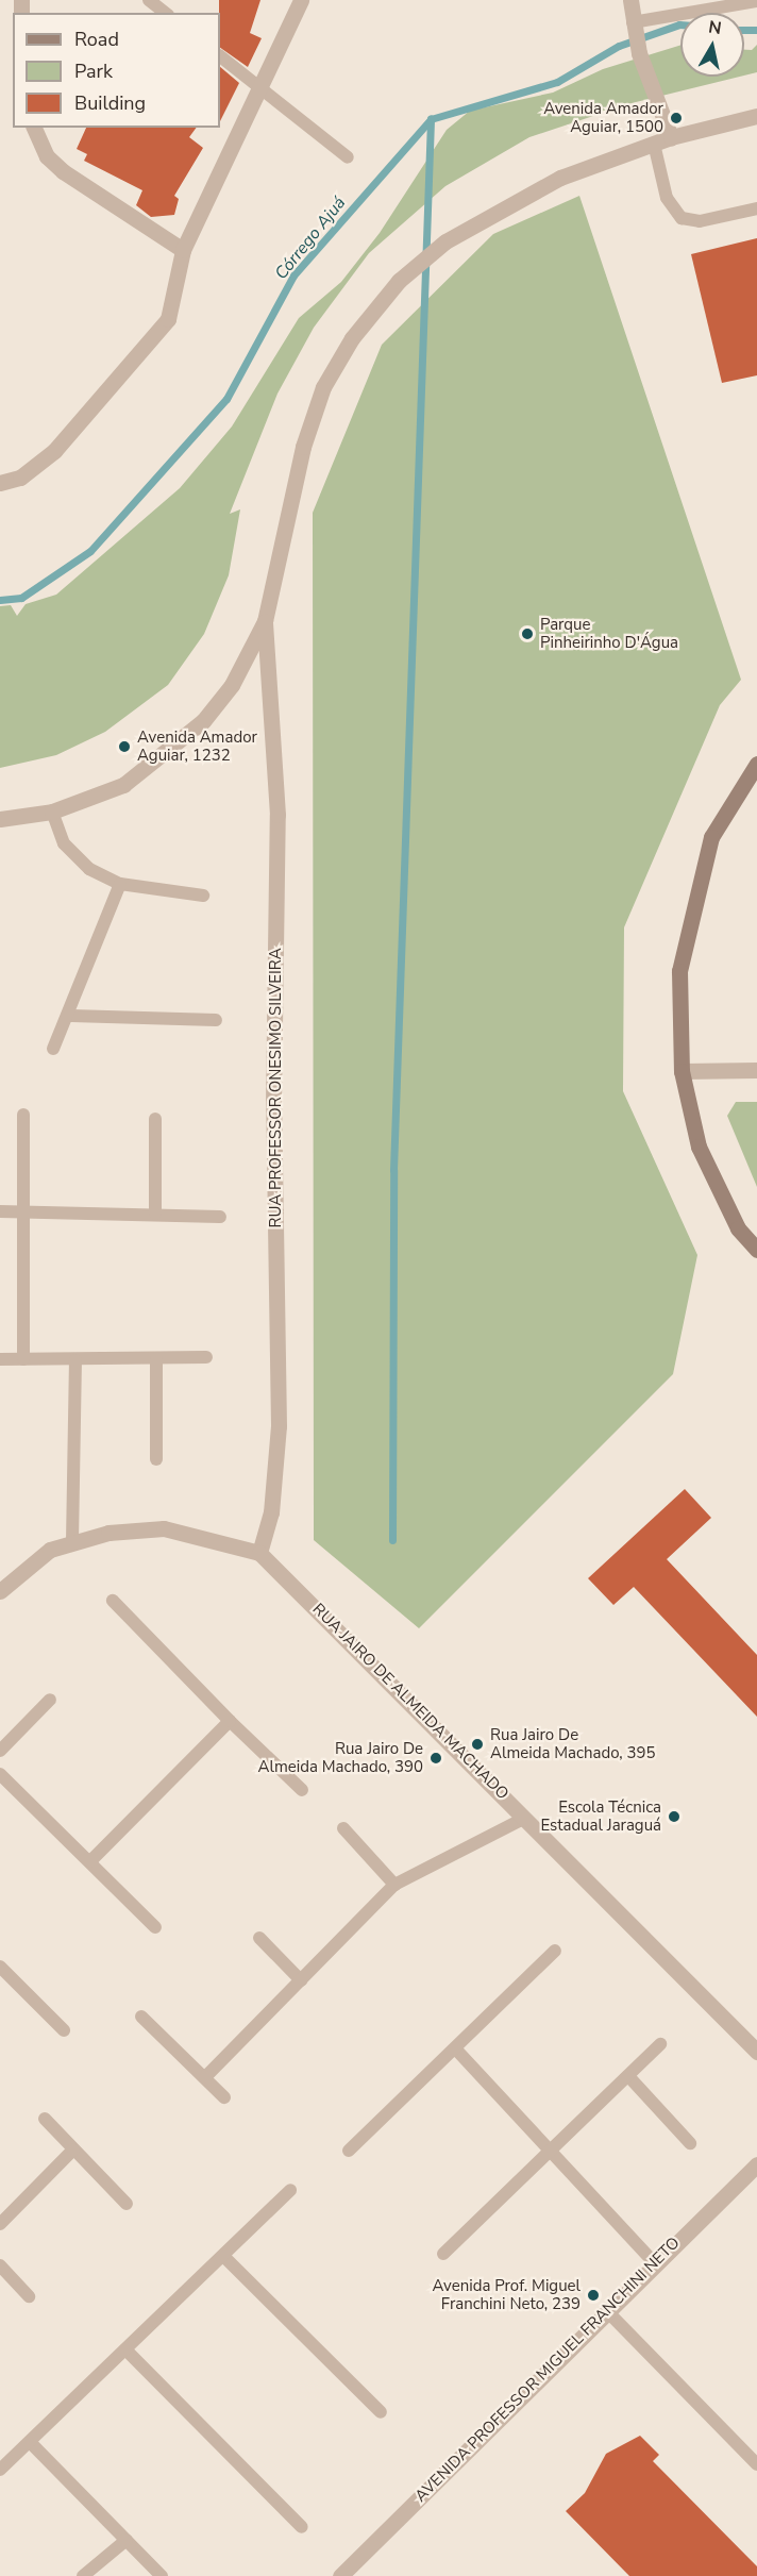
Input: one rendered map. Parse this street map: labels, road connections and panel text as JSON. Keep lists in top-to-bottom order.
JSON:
{
  "streets": {
    "street": ["RUA PROFESSOR ONESIMO SILVEIRA", "RUA JAIRO DE ALMEIDA MACHADO", "AVENIDA PROFESSOR MIGUEL FRANCHINI NETO"]
  },
  "crossings": [
    ["RUA PROFESSOR ONESIMO SILVEIRA", "RUA JAIRO DE ALMEIDA MACHADO"]
  ],
  "water": ["Córrego Ajuá"],
  "places": [
    "Avenida Amador Aguiar, 1500",
    "Parque Pinheirinho D'Água",
    "Avenida Amador Aguiar, 1232",
    "Rua Jairo De Almeida Machado, 395",
    "Rua Jairo De Almeida Machado, 390",
    "Escola Técnica Estadual Jaraguá",
    "Avenida Prof. Miguel Franchini Neto, 239"
  ],
  "legend": ["Road", "Park", "Building"],
  "north": "top"
}
